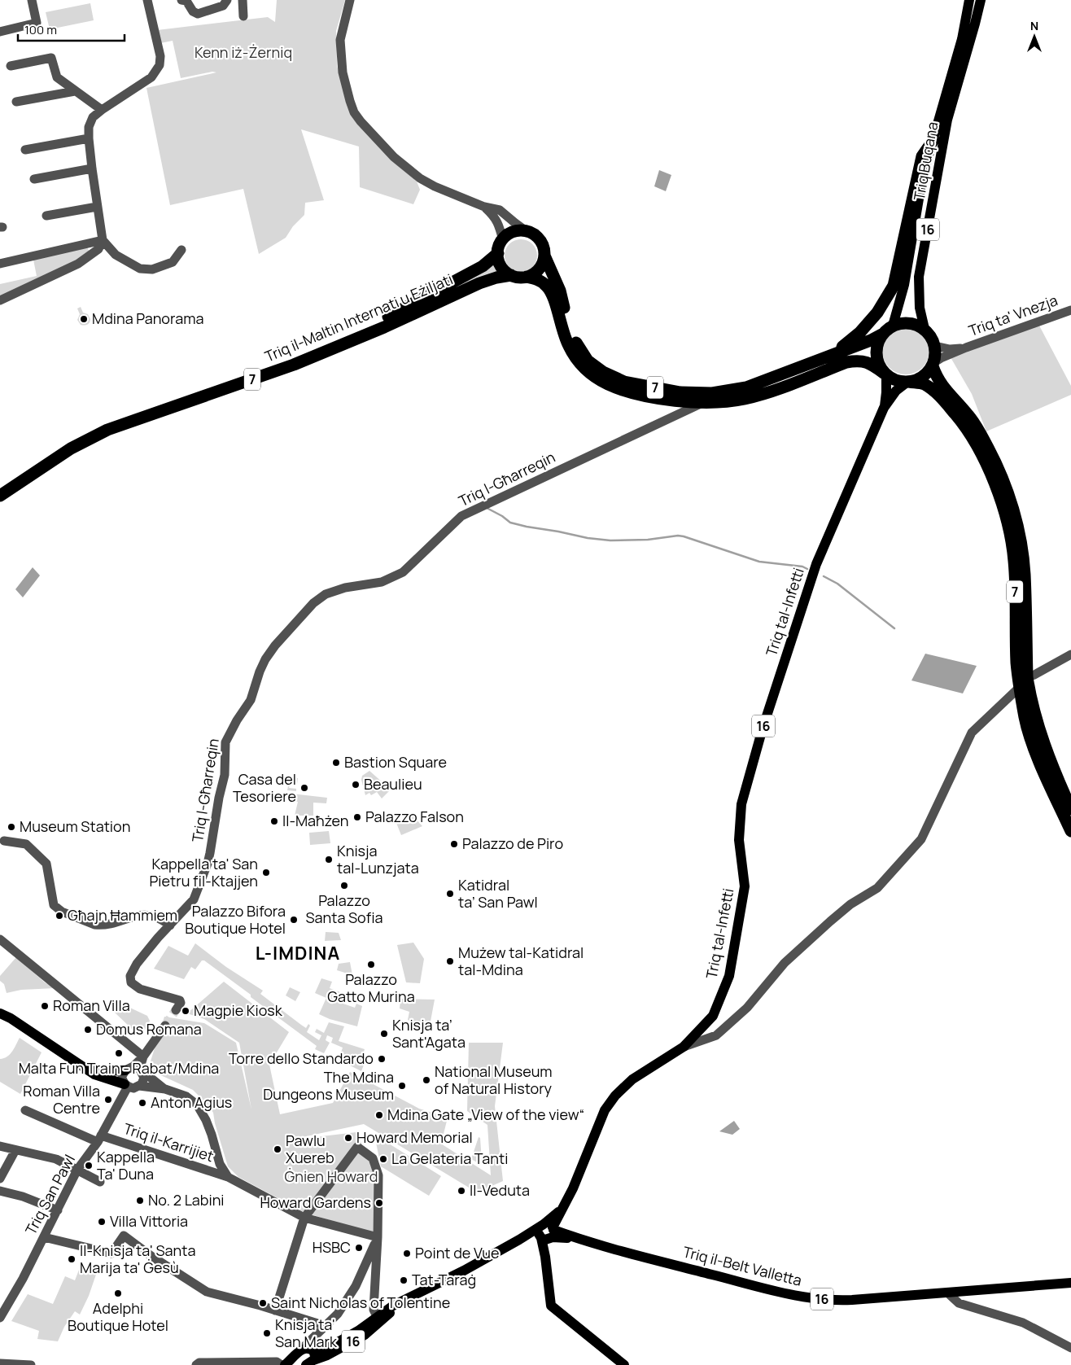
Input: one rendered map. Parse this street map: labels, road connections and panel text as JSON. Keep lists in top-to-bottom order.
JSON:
{
  "streets": {
    "highway": ["Triq il-Maltin Internati u Eżiljati", "7"],
    "main road": [
      "Triq Buqana",
      "16",
      "Triq tal-Infetti",
      "Triq il-Belt Valletta"
    ],
    "street": [
      "Triq ta' Vnezja",
      "Triq l-Għarreqin",
      "Triq il-Karrijiet",
      "Triq San Pawl"
    ]
  },
  "crossings": [
    ["Triq Buqana", "Triq ta' Vnezja"],
    ["Triq Buqana", "7"],
    ["Triq Buqana", "Triq tal-Infetti"],
    ["16", "Triq tal-Infetti"],
    ["16", "Triq il-Belt Valletta"],
    ["Triq ta' Vnezja", "7"],
    ["Triq ta' Vnezja", "Triq tal-Infetti"],
    ["Triq il-Maltin Internati u Eżiljati", "7"],
    ["7", "Triq l-Għarreqin"],
    ["7", "Triq tal-Infetti"],
    ["Triq tal-Infetti", "Triq il-Belt Valletta"],
    ["Triq il-Karrijiet", "Triq San Pawl"]
  ],
  "districts": ["L-IMDINA"],
  "parks": ["Kenn iż-Żerniq", "Ġnien Howard"],
  "places": [
    "Mdina Panorama",
    "Bastion Square",
    "Beaulieu",
    "Casa del Tesoriere",
    "Palazzo Falson",
    "Il-Maħżen",
    "Museum Station",
    "Palazzo de Piro",
    "Knisja tal-Lunzjata",
    "Kappella ta' San Pietru fil-Ktajjen",
    "Palazzo Santa Sofia",
    "Katidral ta’ San Pawl",
    "Għajn Ħammiem",
    "Palazzo Bifora Boutique Hotel",
    "Mużew tal-Katidral tal-Mdina",
    "Palazzo Gatto Murina",
    "Roman Villa",
    "Magpie Kiosk",
    "Domus Romana",
    "Knisja ta’ Sant'Agata",
    "Malta Fun Train - Rabat/Mdina",
    "Torre dello Standardo",
    "National Museum of Natural History",
    "The Mdina Dungeons Museum",
    "Roman Villa Centre",
    "Anton Agius",
    "Mdina Gate „View of the view“",
    "Howard Memorial",
    "Pawlu Xuereb",
    "La Gelateria Tanti",
    "Kappella Ta' Duna",
    "Il-Veduta",
    "No. 2 Labini",
    "Howard Gardens",
    "Villa Vittoria",
    "HSBC",
    "Point de Vue",
    "Il-Knisja ta' Santa Marija ta' Ġesù",
    "Tat-Taraġ",
    "Adelphi Boutique Hotel",
    "Saint Nicholas of Tolentine",
    "Knisja ta' San Mark"
  ],
  "scale_bar": "100 m",
  "north": "top"
}
